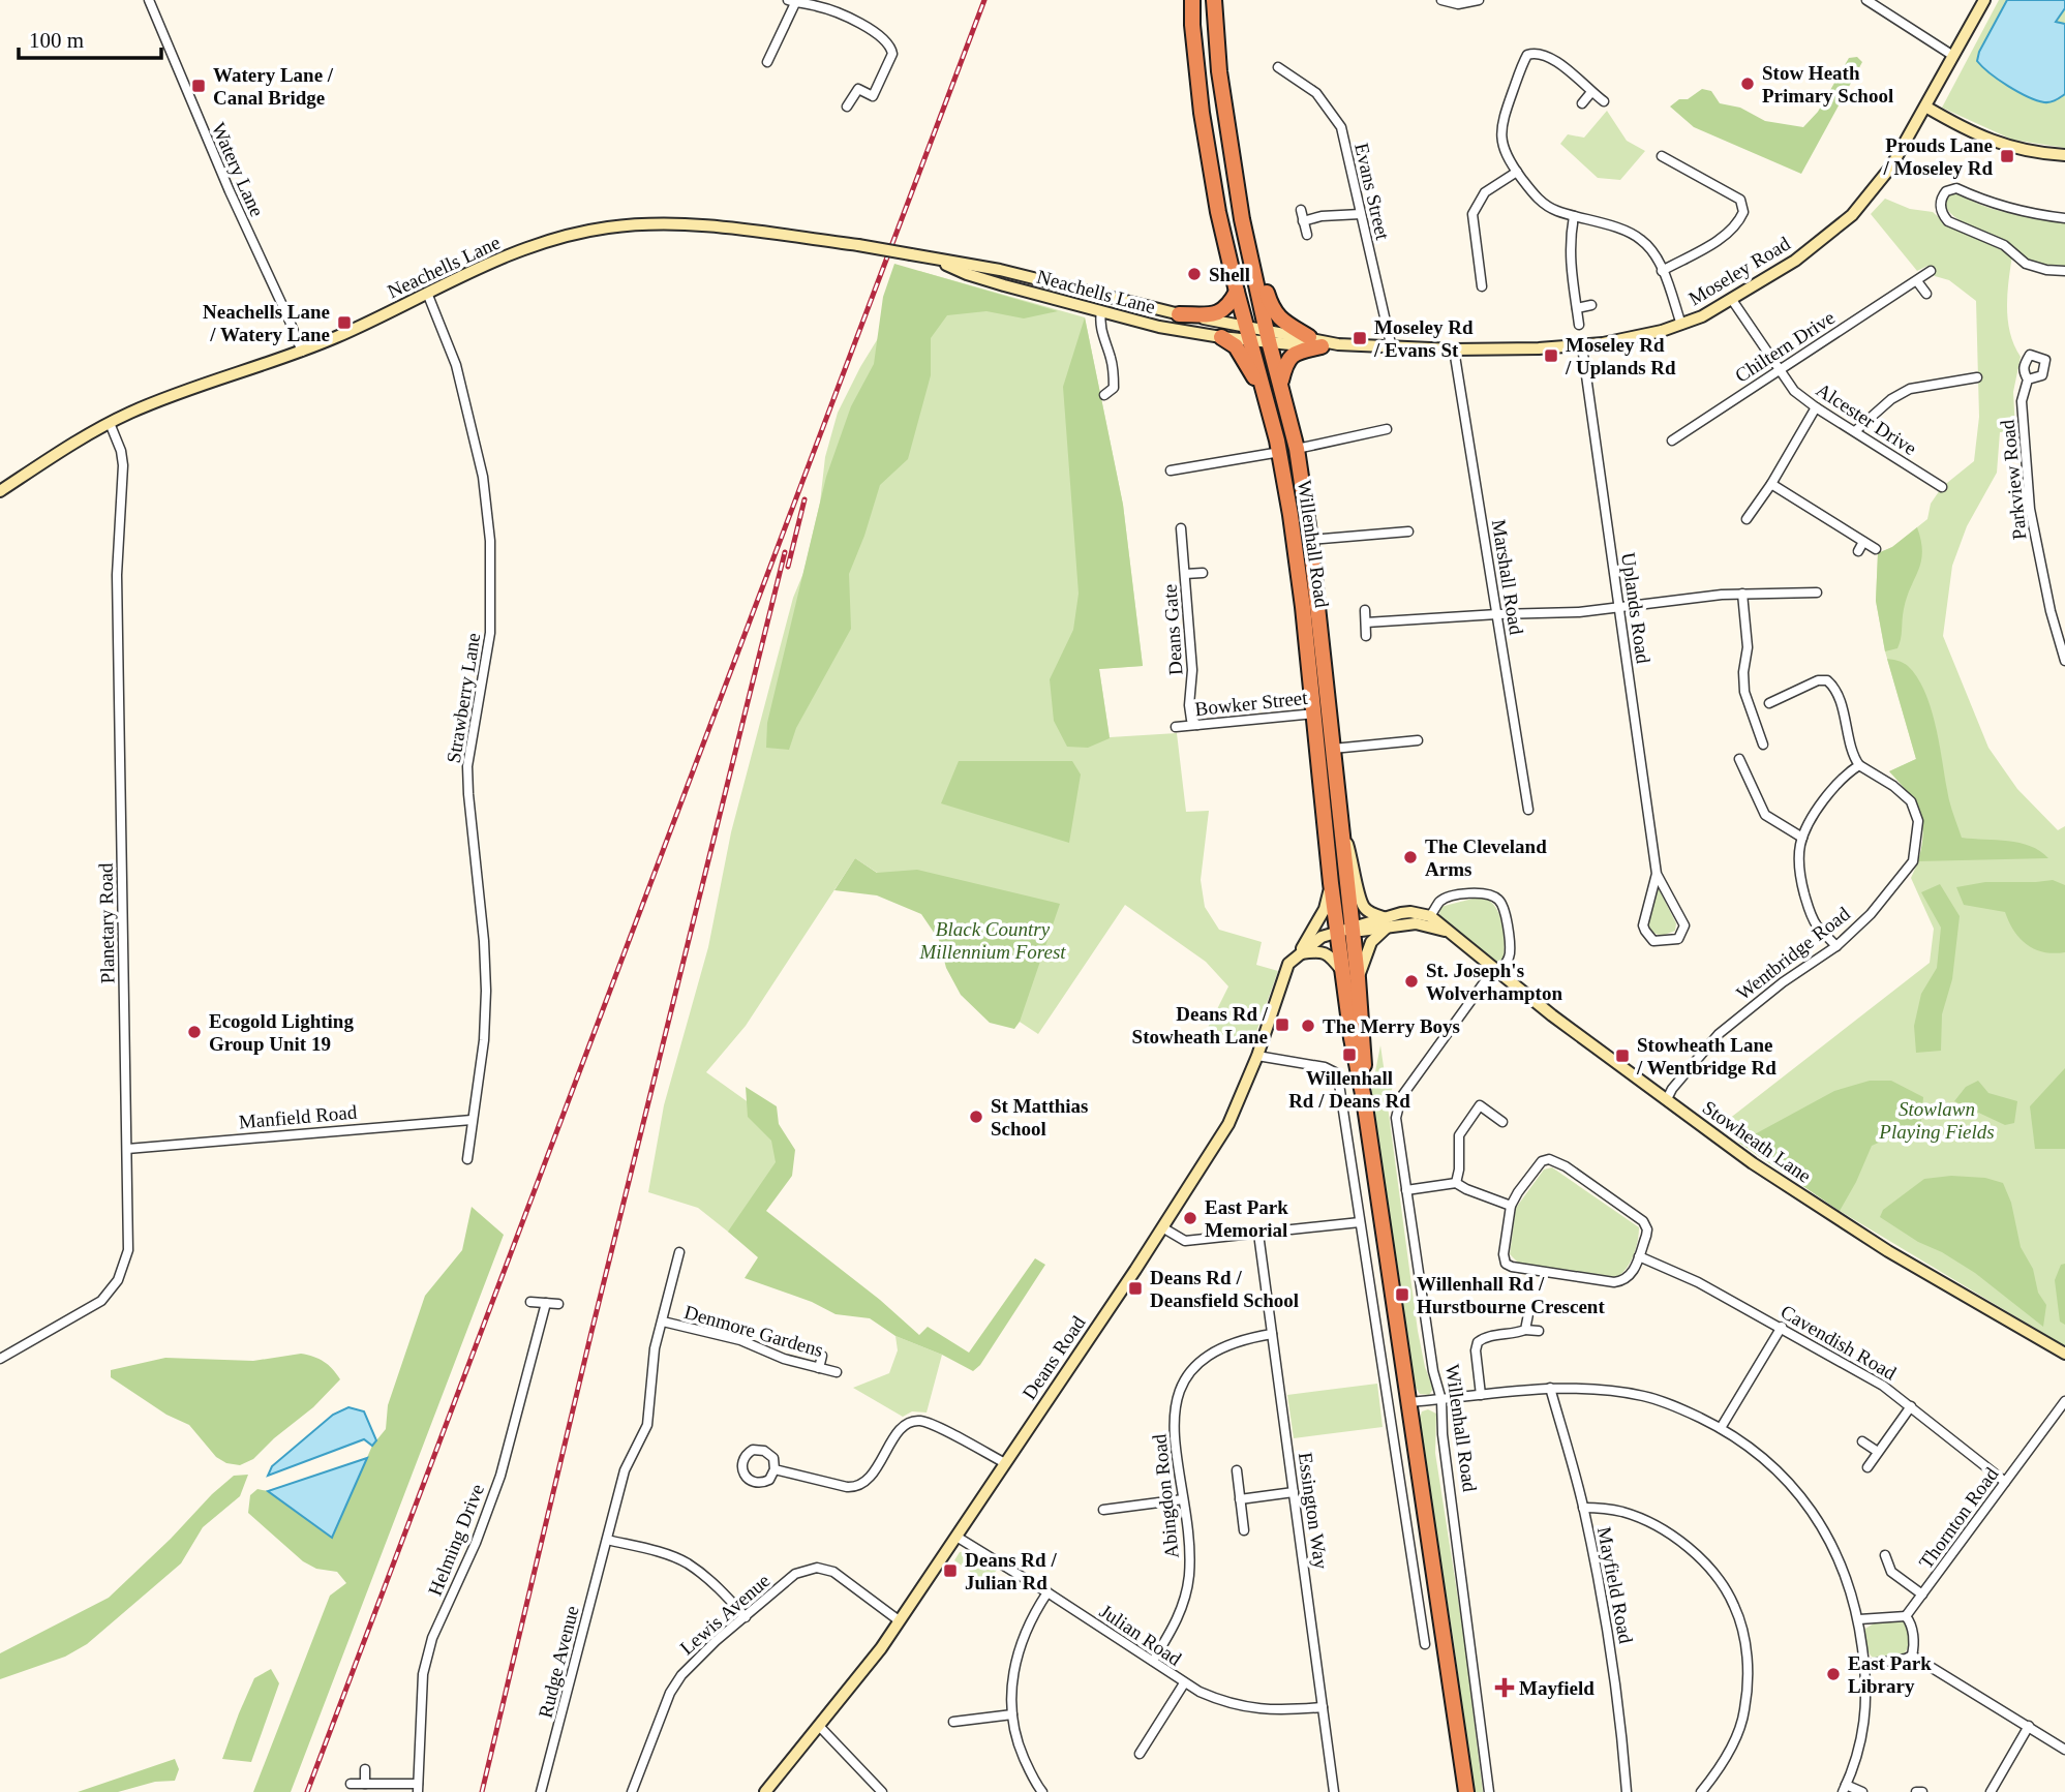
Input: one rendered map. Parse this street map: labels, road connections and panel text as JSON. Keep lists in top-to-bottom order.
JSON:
{
  "streets": {
    "highway": ["Willenhall Road"],
    "street": [
      "Watery Lane",
      "Evans Street",
      "Neachells Lane",
      "Moseley Road",
      "Chiltern Drive",
      "Alcester Drive",
      "Parkview Road",
      "Marshall Road",
      "Uplands Road",
      "Deans Gate",
      "Strawberry Lane",
      "Bowker Street",
      "Planetary Road",
      "Wentbridge Road",
      "Manfield Road",
      "Stowheath Lane",
      "Denmore Gardens",
      "Cavendish Road",
      "Deans Road",
      "Abingdon Road",
      "Essington Way",
      "Thornton Road",
      "Helming Drive",
      "Mayfield Road",
      "Lewis Avenue",
      "Julian Road",
      "Rudge Avenue"
    ]
  },
  "crossings": [
    ["Watery Lane", "Neachells Lane"],
    ["Evans Street", "Moseley Road"],
    ["Neachells Lane", "Moseley Road"],
    ["Neachells Lane", "Willenhall Road"],
    ["Neachells Lane", "Strawberry Lane"],
    ["Neachells Lane", "Planetary Road"],
    ["Moseley Road", "Alcester Drive"],
    ["Moseley Road", "Willenhall Road"],
    ["Moseley Road", "Marshall Road"],
    ["Moseley Road", "Uplands Road"],
    ["Chiltern Drive", "Alcester Drive"],
    ["Willenhall Road", "Bowker Street"],
    ["Willenhall Road", "Stowheath Lane"],
    ["Willenhall Road", "Deans Road"],
    ["Deans Gate", "Bowker Street"],
    ["Strawberry Lane", "Manfield Road"],
    ["Planetary Road", "Manfield Road"],
    ["Wentbridge Road", "Stowheath Lane"],
    ["Denmore Gardens", "Rudge Avenue"],
    ["Cavendish Road", "Thornton Road"],
    ["Deans Road", "Lewis Avenue"],
    ["Deans Road", "Julian Road"],
    ["Abingdon Road", "Essington Way"],
    ["Abingdon Road", "Julian Road"],
    ["Essington Way", "Julian Road"]
  ],
  "parks": ["Black Country Millennium Forest", "Stowlawn Playing Fields"],
  "places": {
    "other": [
      "Stow Heath Primary School",
      "Shell",
      "The Cleveland Arms",
      "St. Joseph's Wolverhampton",
      "The Merry Boys",
      "Ecogold Lighting Group Unit 19",
      "St Matthias School",
      "East Park Memorial",
      "East Park Library"
    ],
    "transit": [
      "Watery Lane / Canal Bridge",
      "Prouds Lane / Moseley Rd",
      "Neachells Lane / Watery Lane",
      "Moseley Rd / Evans St",
      "Moseley Rd / Uplands Rd",
      "Deans Rd / Stowheath Lane",
      "Willenhall Rd / Deans Rd",
      "Stowheath Lane / Wentbridge Rd",
      "Deans Rd / Deansfield School",
      "Willenhall Rd / Hurstbourne Crescent",
      "Deans Rd / Julian Rd"
    ],
    "health": ["Mayfield"]
  },
  "scale_bar": "100 m"
}
